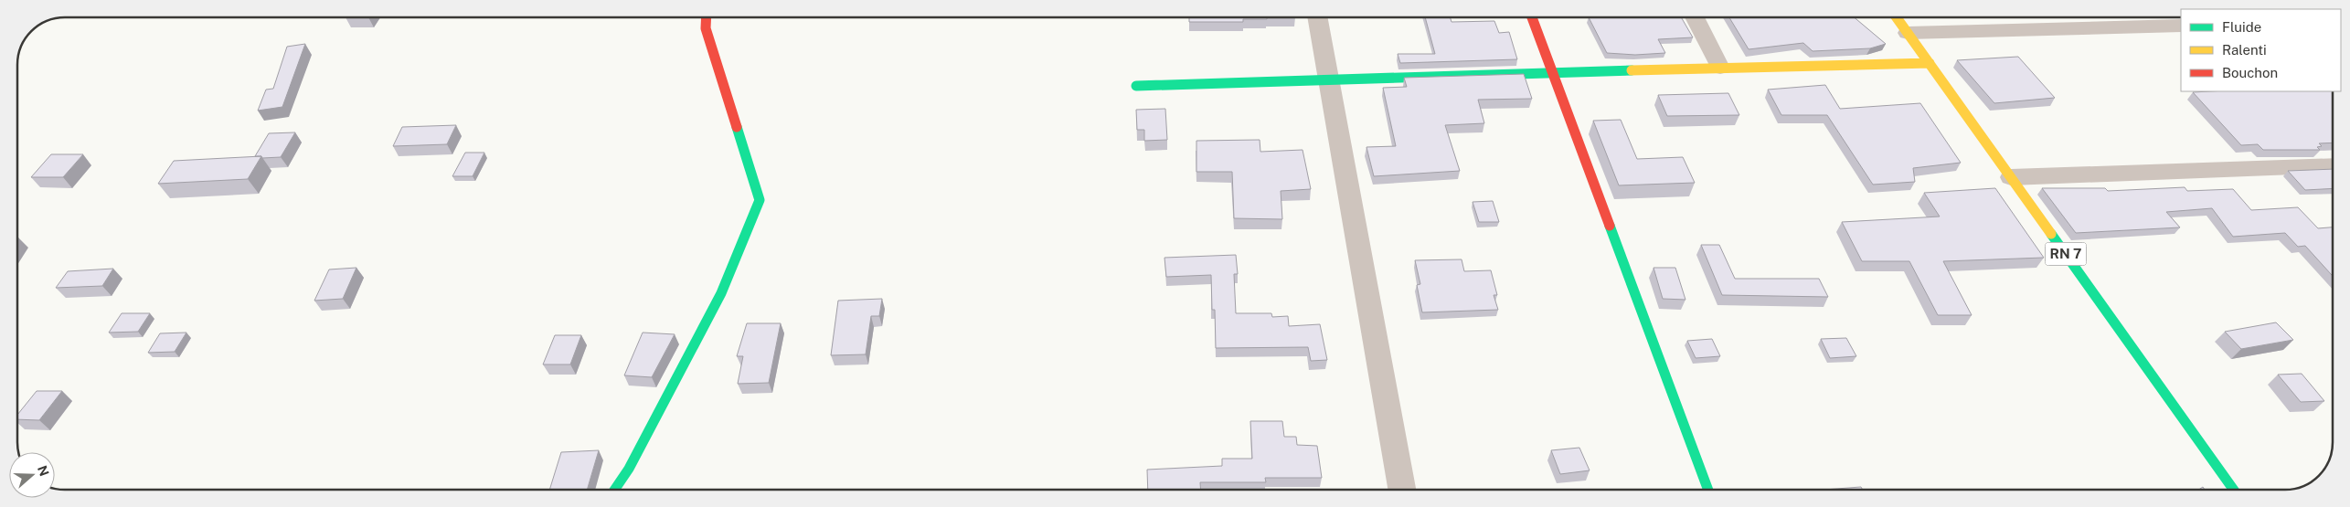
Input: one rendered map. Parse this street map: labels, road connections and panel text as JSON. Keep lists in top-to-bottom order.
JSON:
{
  "streets": {
    "street": ["RN 7"]
  },
  "legend": ["Fluide", "Ralenti", "Bouchon"],
  "north": "right"
}
